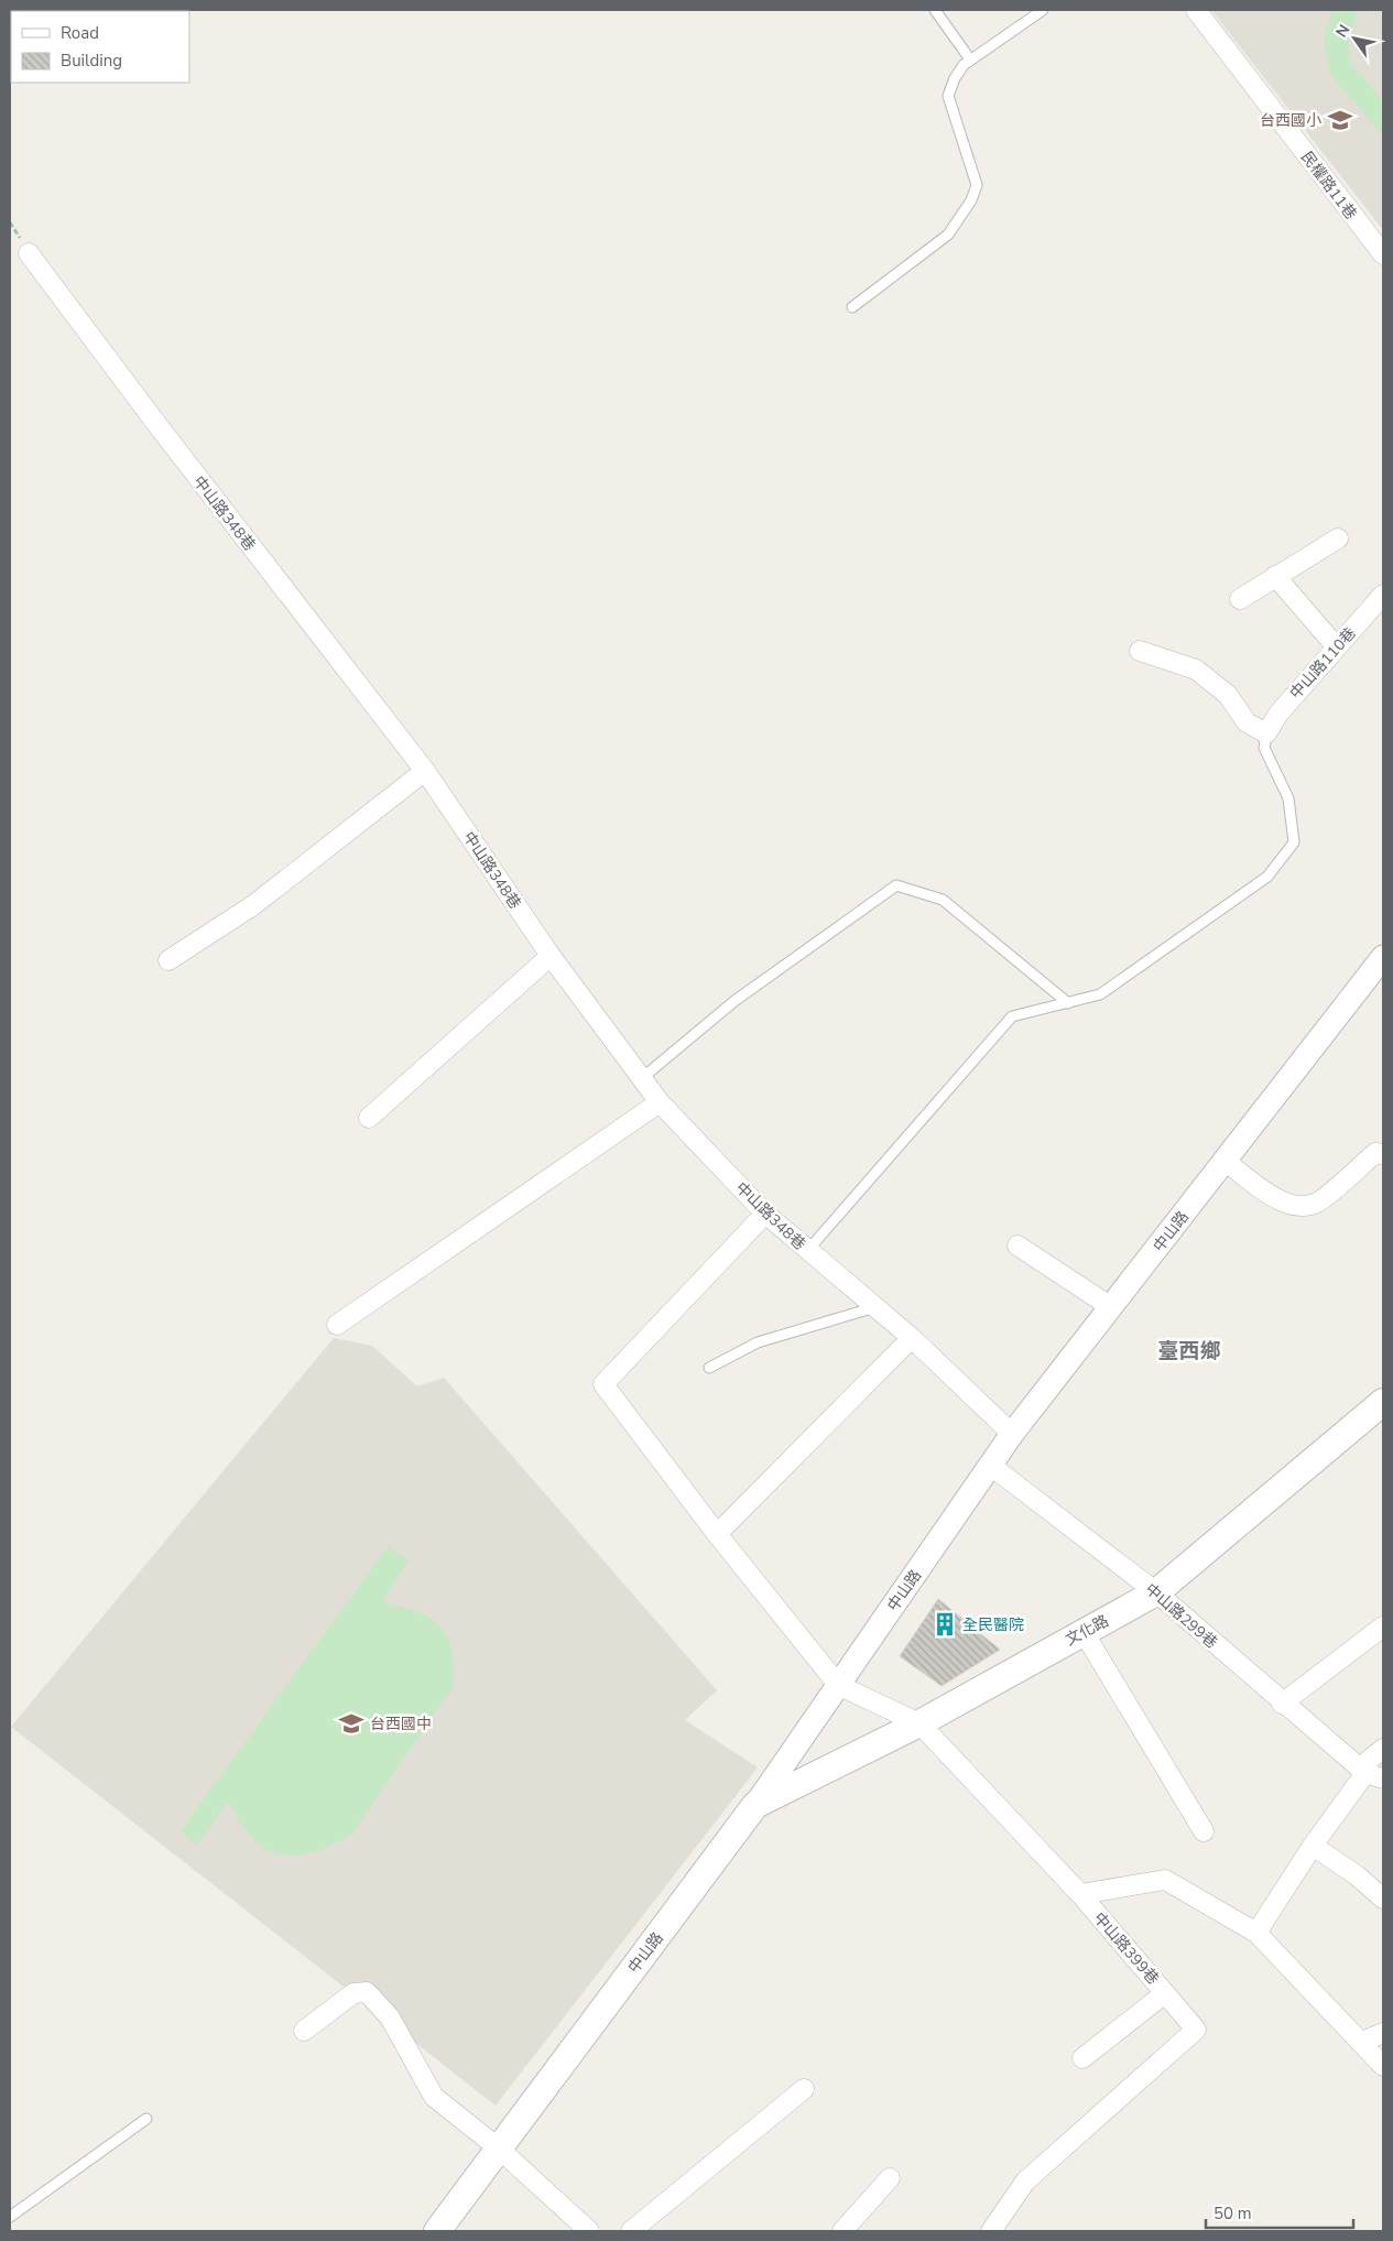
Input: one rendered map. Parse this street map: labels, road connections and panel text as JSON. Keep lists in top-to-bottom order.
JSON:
{
  "streets": {
    "main road": ["中山路", "文化路"],
    "street": [
      "民權路11巷",
      "中山路348巷",
      "中山路110巷",
      "中山路299巷",
      "中山路399巷"
    ]
  },
  "crossings": [
    ["中山路348巷", "中山路"],
    ["中山路", "中山路299巷"],
    ["中山路", "文化路"],
    ["中山路", "中山路399巷"],
    ["中山路299巷", "文化路"],
    ["文化路", "中山路399巷"]
  ],
  "districts": ["臺西鄉"],
  "places": {
    "school or university": ["台西國小", "台西國中"],
    "building": ["全民醫院"]
  },
  "legend": ["Road", "Building"],
  "scale_bar": "50 m",
  "north": "top left"
}
